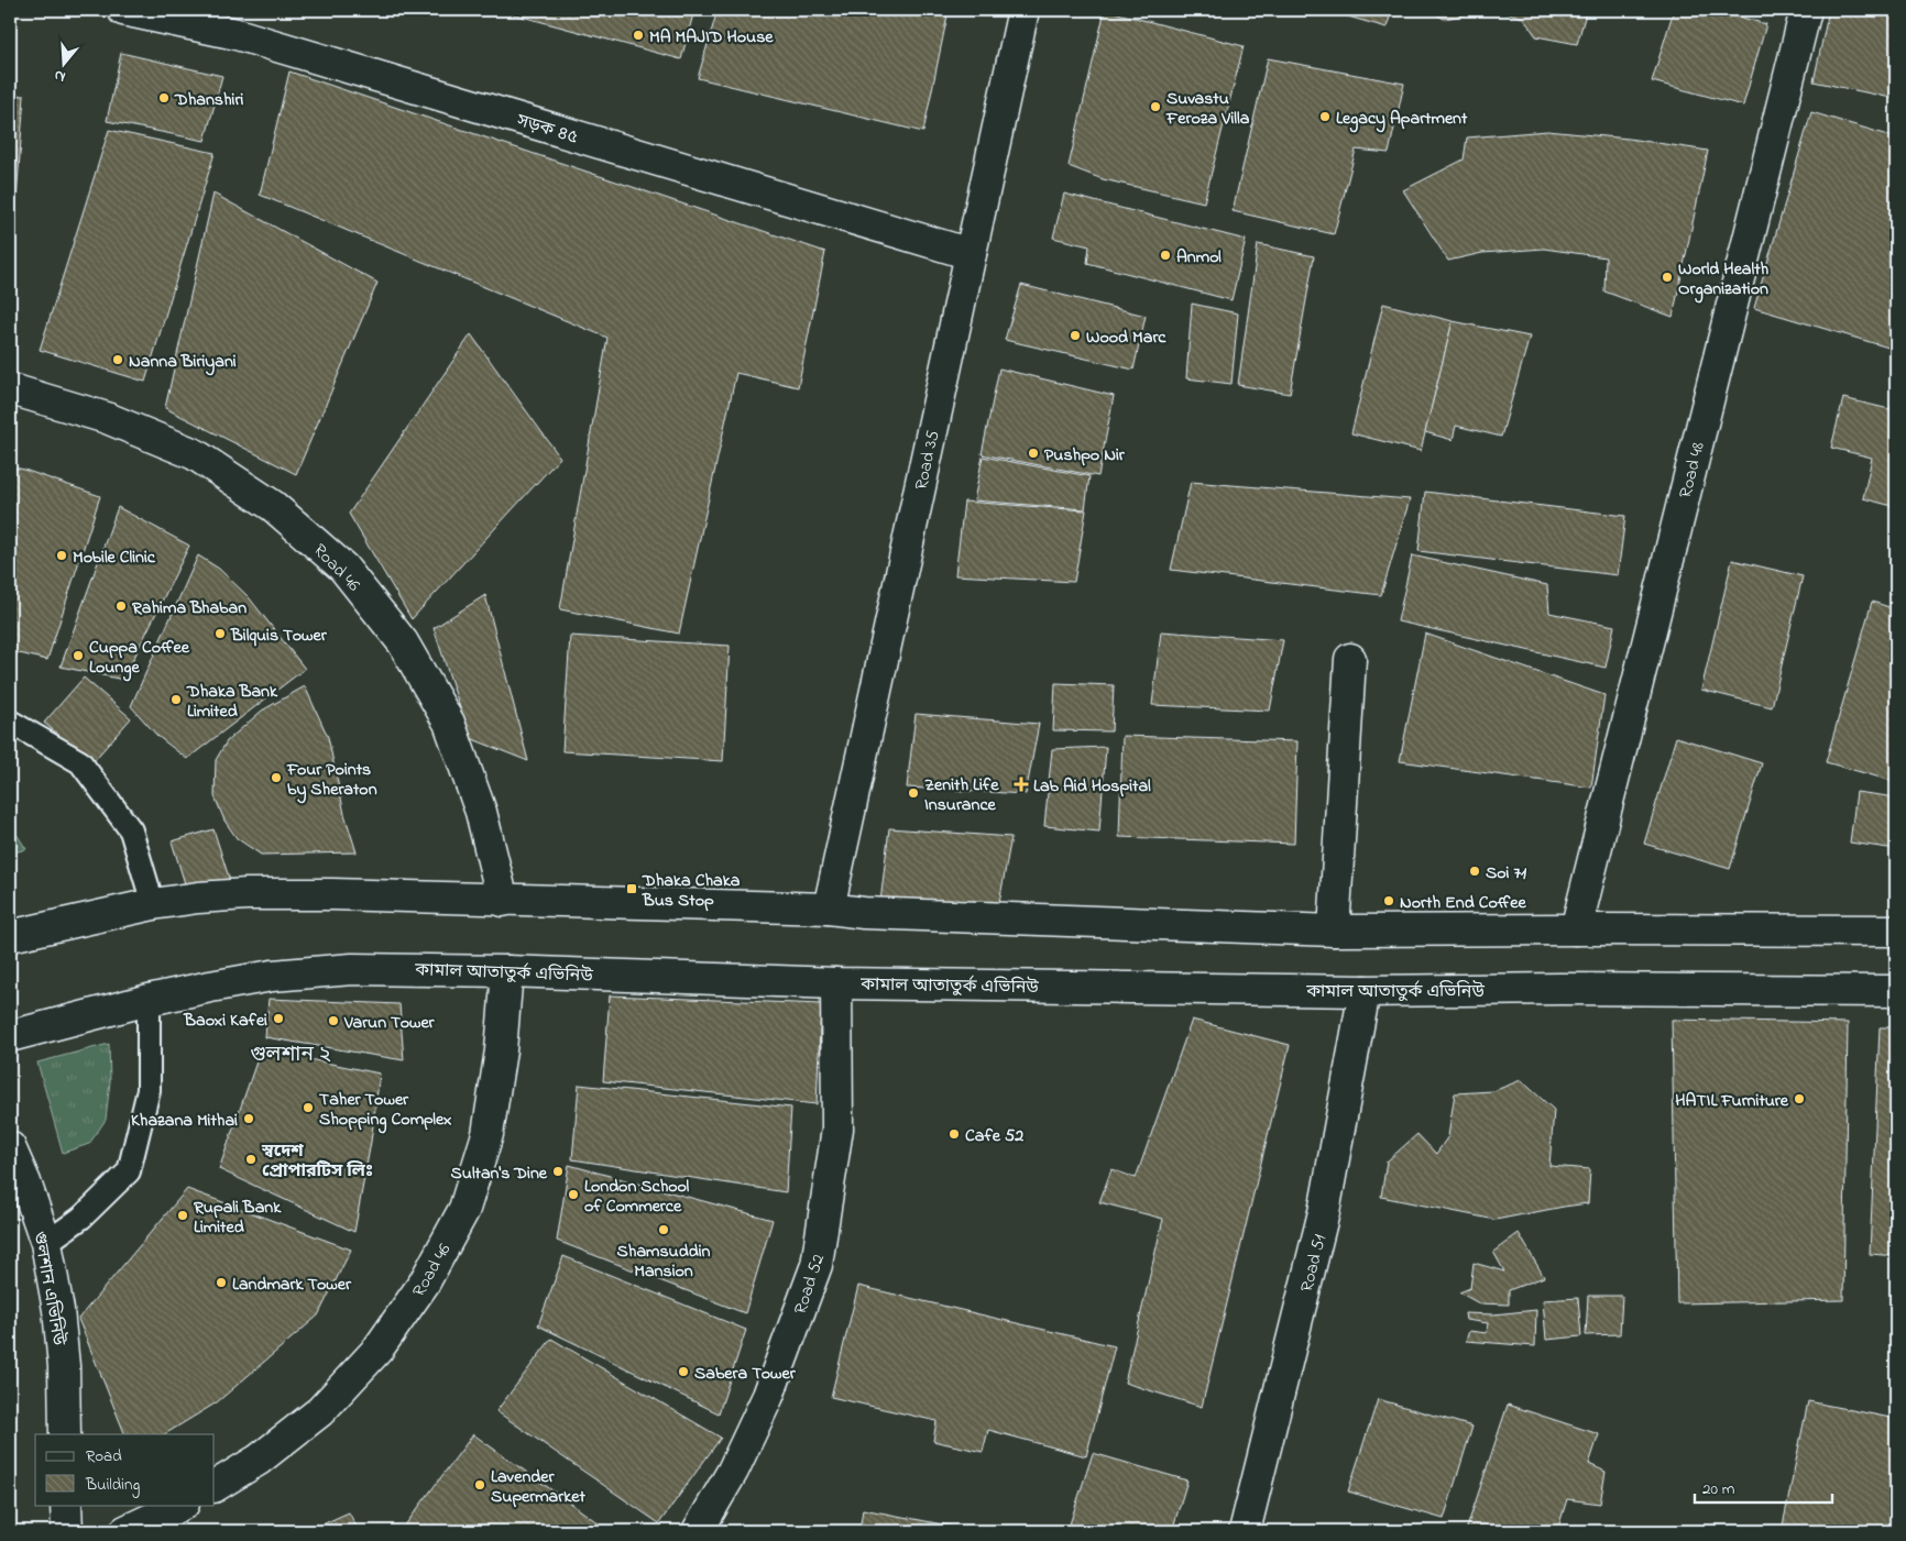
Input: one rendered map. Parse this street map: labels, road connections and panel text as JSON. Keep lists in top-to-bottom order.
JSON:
{
  "streets": {
    "street": [
      "সড়ক ৪৫",
      "Road 35",
      "Road 48",
      "Road 46",
      "কামাল আতাতুর্ক এভিনিউ",
      "Road 51",
      "Road 52",
      "গুলশান এভিনিউ"
    ]
  },
  "crossings": [
    ["সড়ক ৪৫", "Road 35"],
    ["Road 46", "কামাল আতাতুর্ক এভিনিউ"],
    ["কামাল আতাতুর্ক এভিনিউ", "Road 51"],
    ["কামাল আতাতুর্ক এভিনিউ", "Road 52"]
  ],
  "districts": ["গুলশান ২"],
  "places": {
    "other": [
      "MA MAJID House",
      "Dhanshiri",
      "Suvastu Feroza Villa",
      "Legacy Apartment",
      "Anmol",
      "World Health Organization",
      "Wood Marc",
      "Nanna Biriyani",
      "Pushpo Nir",
      "Mobile Clinic",
      "Rahima Bhaban",
      "Bilquis Tower",
      "Cuppa Coffee Lounge",
      "Dhaka Bank Limited",
      "Four Points by Sheraton",
      "Zenith Life Insurance",
      "Soi 71",
      "North End Coffee",
      "Baoxi Kafei",
      "Varun Tower",
      "HATIL Furniture",
      "Taher Tower Shopping Complex",
      "Khazana Mithai",
      "Cafe 52",
      "স্বদেশ প্রোপারটিস লিঃ",
      "Sultan's Dine",
      "London School of Commerce",
      "Rupali Bank Limited",
      "Shamsuddin Mansion",
      "Landmark Tower",
      "Sabera Tower",
      "Lavender Supermarket"
    ],
    "health": ["Lab Aid Hospital"],
    "transit": ["Dhaka Chaka Bus Stop"]
  },
  "legend": ["Road", "Building"],
  "scale_bar": "20 m",
  "north": "bottom"
}
